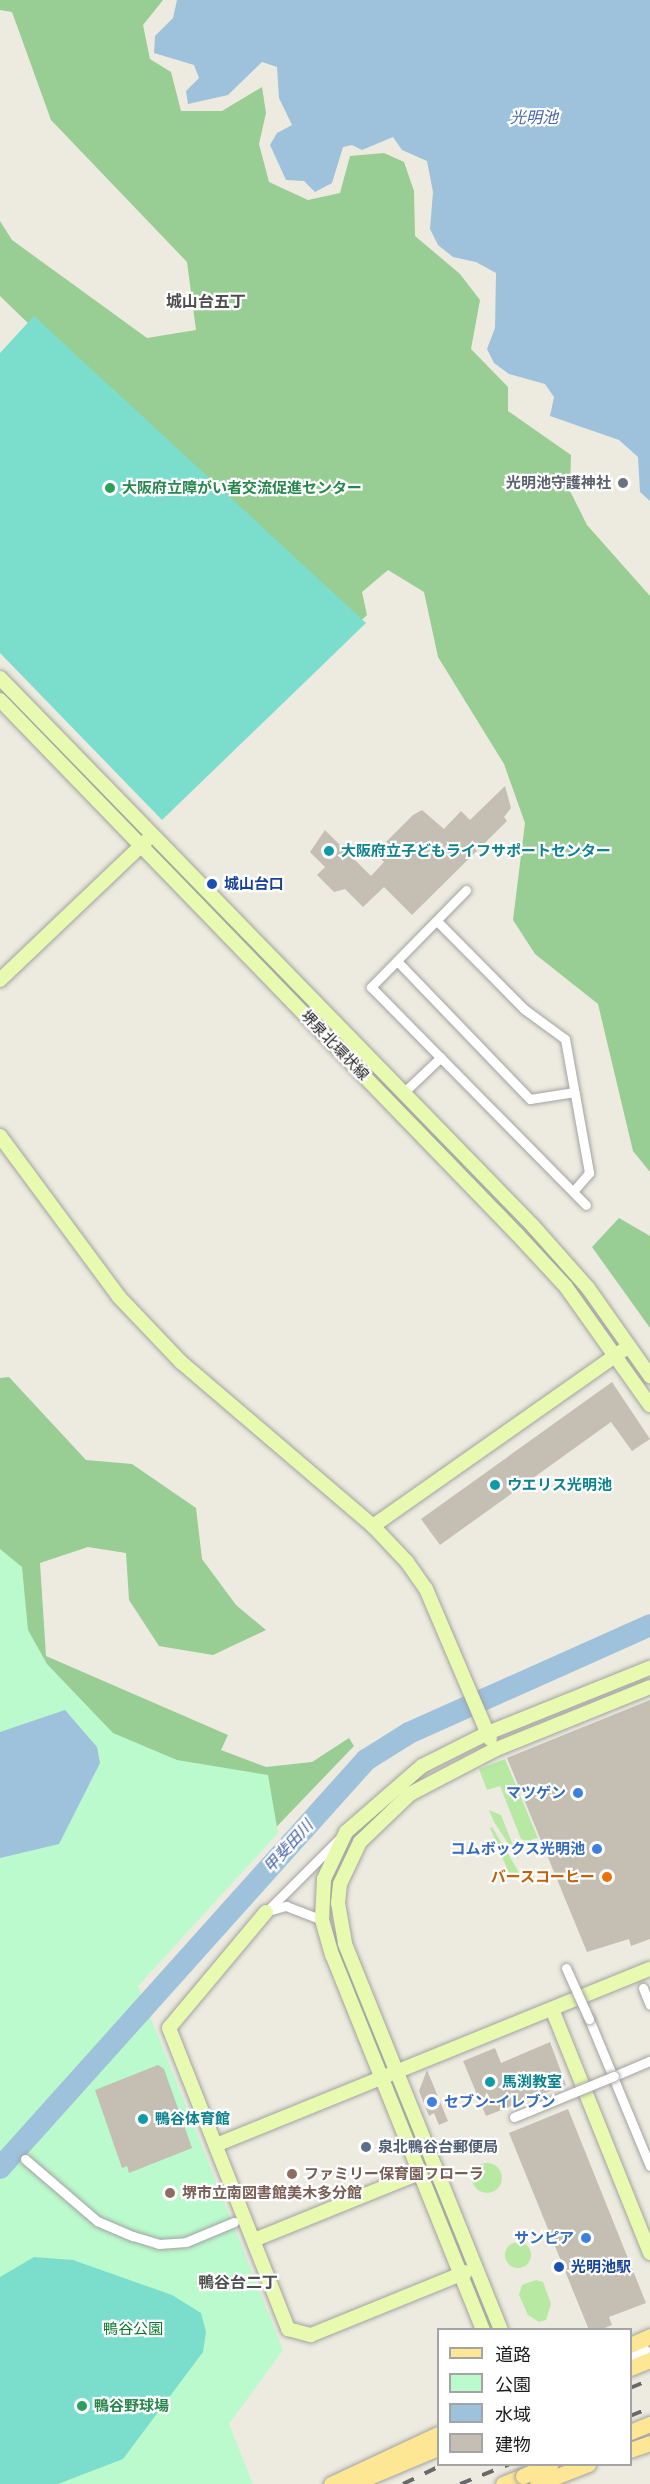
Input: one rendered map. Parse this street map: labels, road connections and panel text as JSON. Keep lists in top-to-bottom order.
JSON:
{
  "streets": {
    "street": ["堺泉北環状線"]
  },
  "districts": ["城山台五丁", "鴨谷台二丁"],
  "water": ["光明池", "甲斐田川"],
  "parks": ["鴨谷公園"],
  "places": [
    "光明池守護神社",
    "大阪府立障がい者交流促進センター",
    "大阪府立子どもライフサポートセンター",
    "城山台口",
    "ウエリス光明池",
    "マツゲン",
    "コムボックス光明池",
    "バースコーヒー",
    "馬渕教室",
    "セブン-イレブン",
    "鴨谷体育館",
    "泉北鴨谷台郵便局",
    "ファミリー保育園フローラ",
    "堺市立南図書館美木多分館",
    "サンピア",
    "光明池駅",
    "鴨谷野球場"
  ],
  "legend": [
    "道路",
    "公園",
    "水域",
    "建物"
  ]
}
